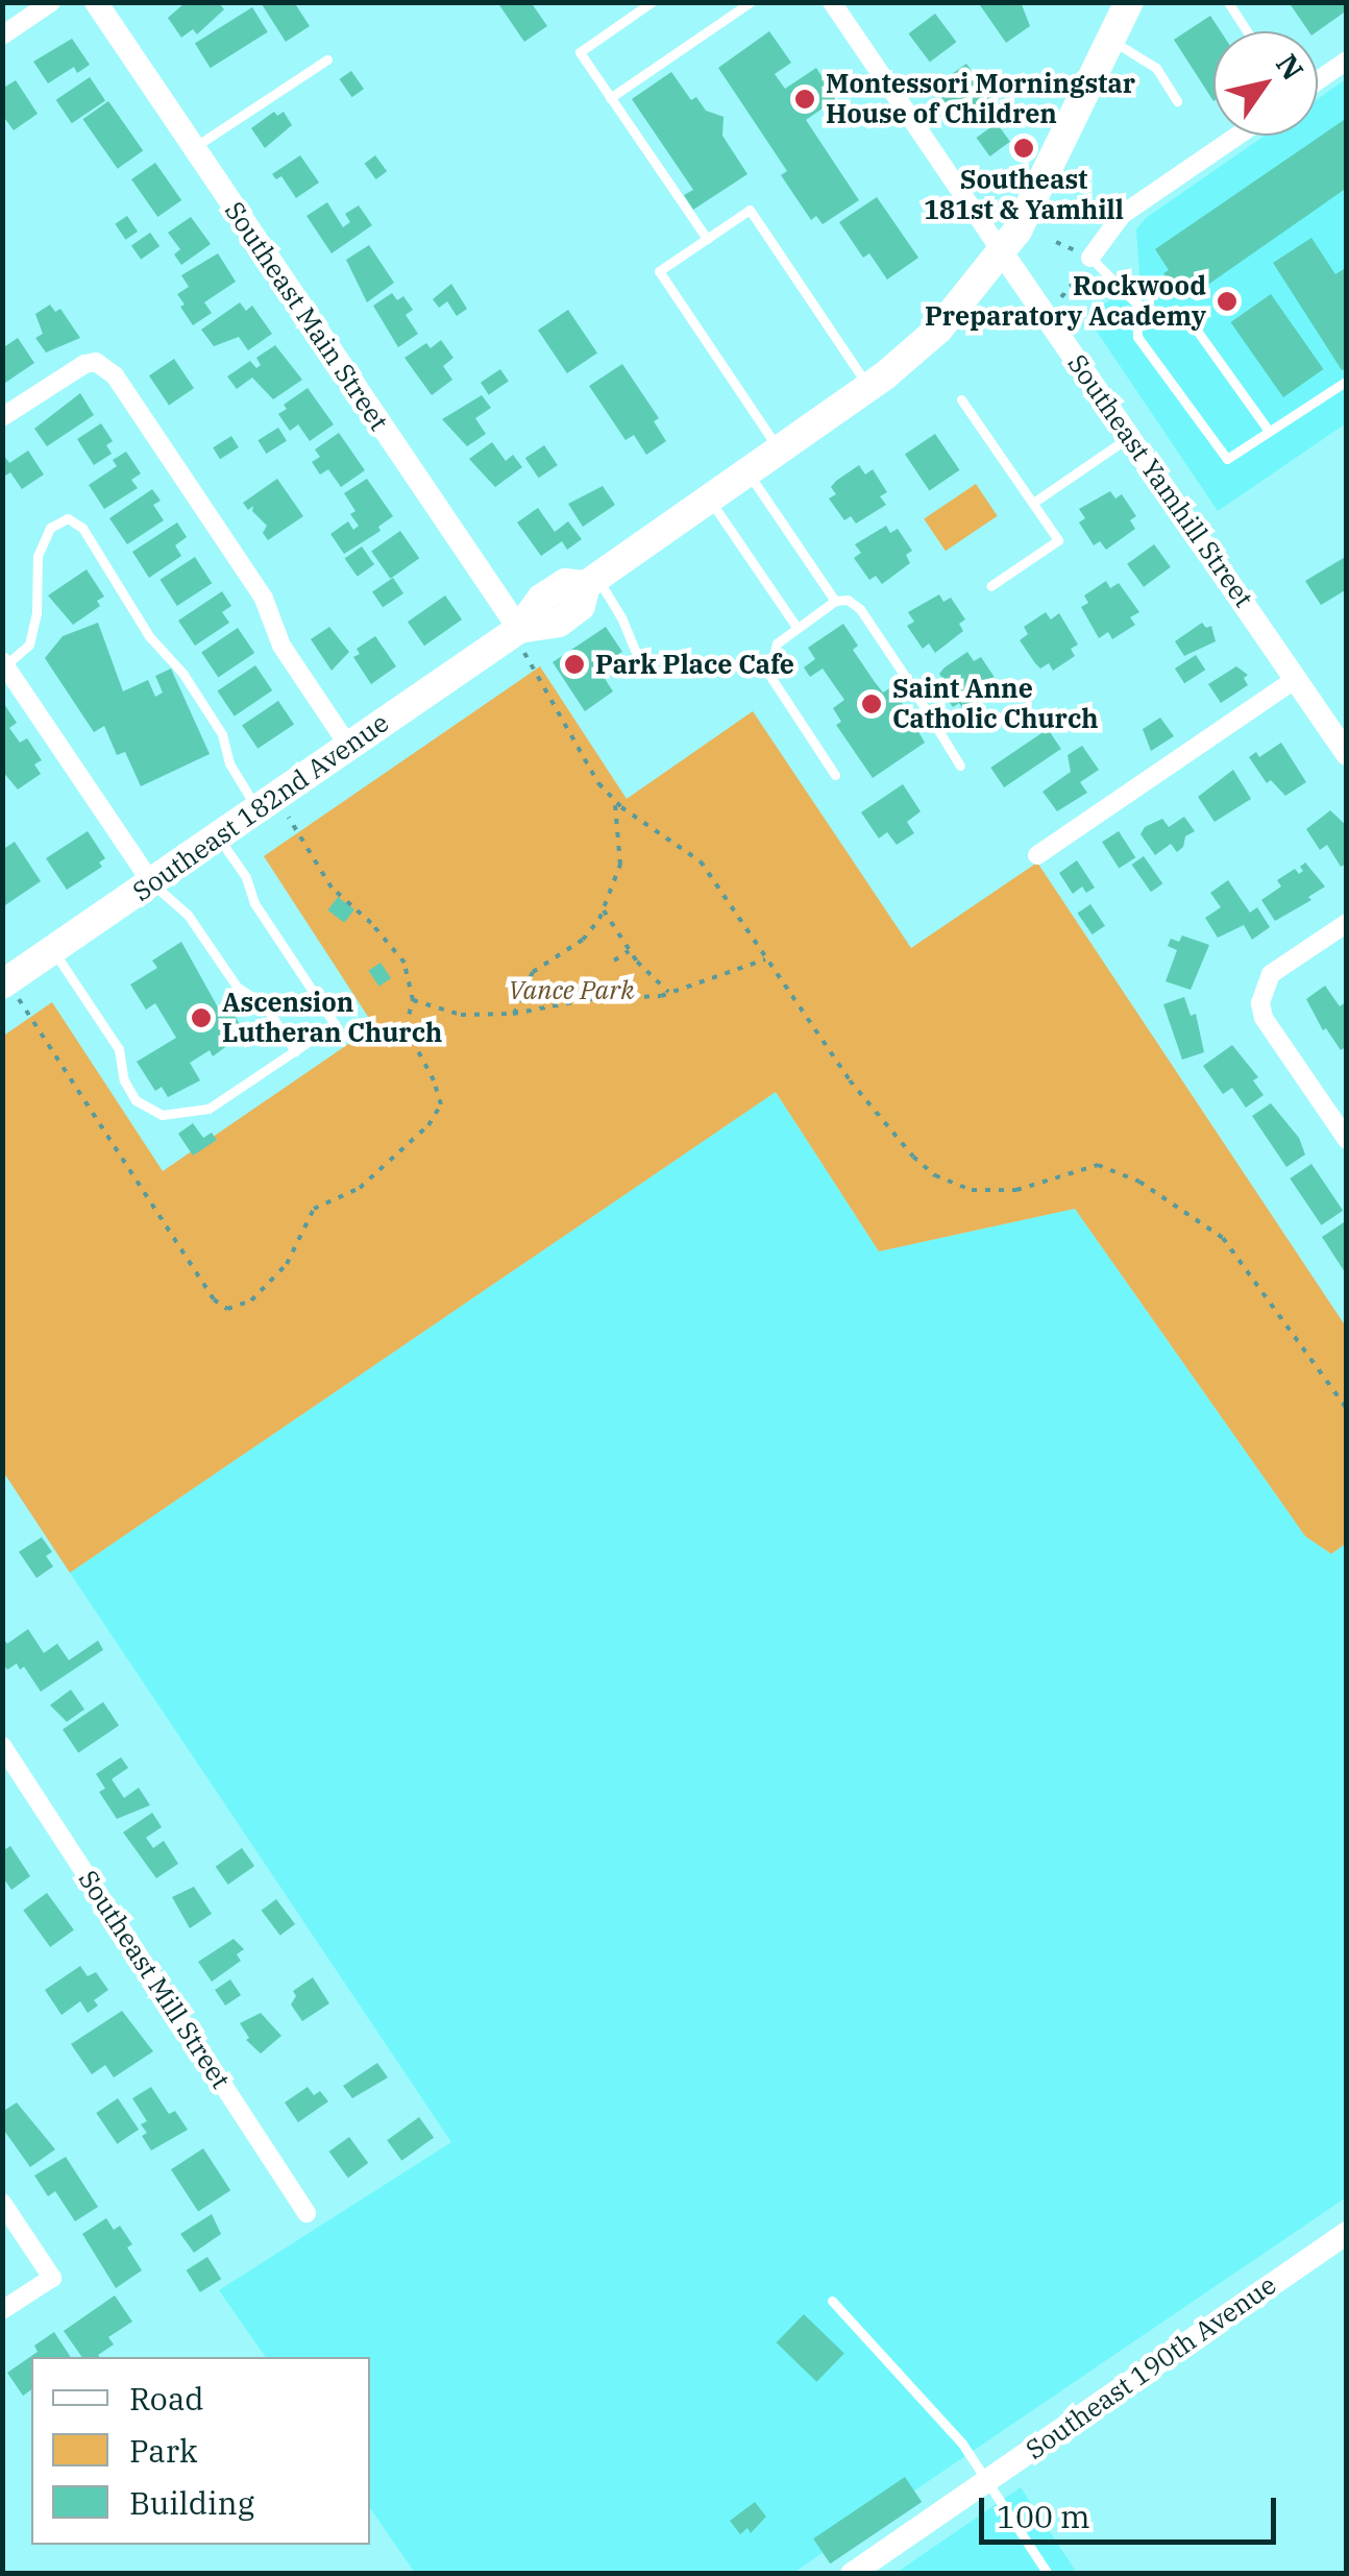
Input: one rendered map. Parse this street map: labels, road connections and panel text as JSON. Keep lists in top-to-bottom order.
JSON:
{
  "streets": {
    "main road": ["Southeast 182nd Avenue"],
    "street": [
      "Southeast Main Street",
      "Southeast Yamhill Street",
      "Southeast Mill Street",
      "Southeast 190th Avenue"
    ]
  },
  "crossings": [
    ["Southeast Main Street", "Southeast 182nd Avenue"],
    ["Southeast Yamhill Street", "Southeast 182nd Avenue"]
  ],
  "parks": ["Vance Park"],
  "places": [
    "Montessori Morningstar House of Children",
    "Southeast 181st & Yamhill",
    "Rockwood Preparatory Academy",
    "Park Place Cafe",
    "Saint Anne Catholic Church",
    "Ascension Lutheran Church"
  ],
  "legend": ["Road", "Park", "Building"],
  "scale_bar": "100 m",
  "north": "top right"
}
